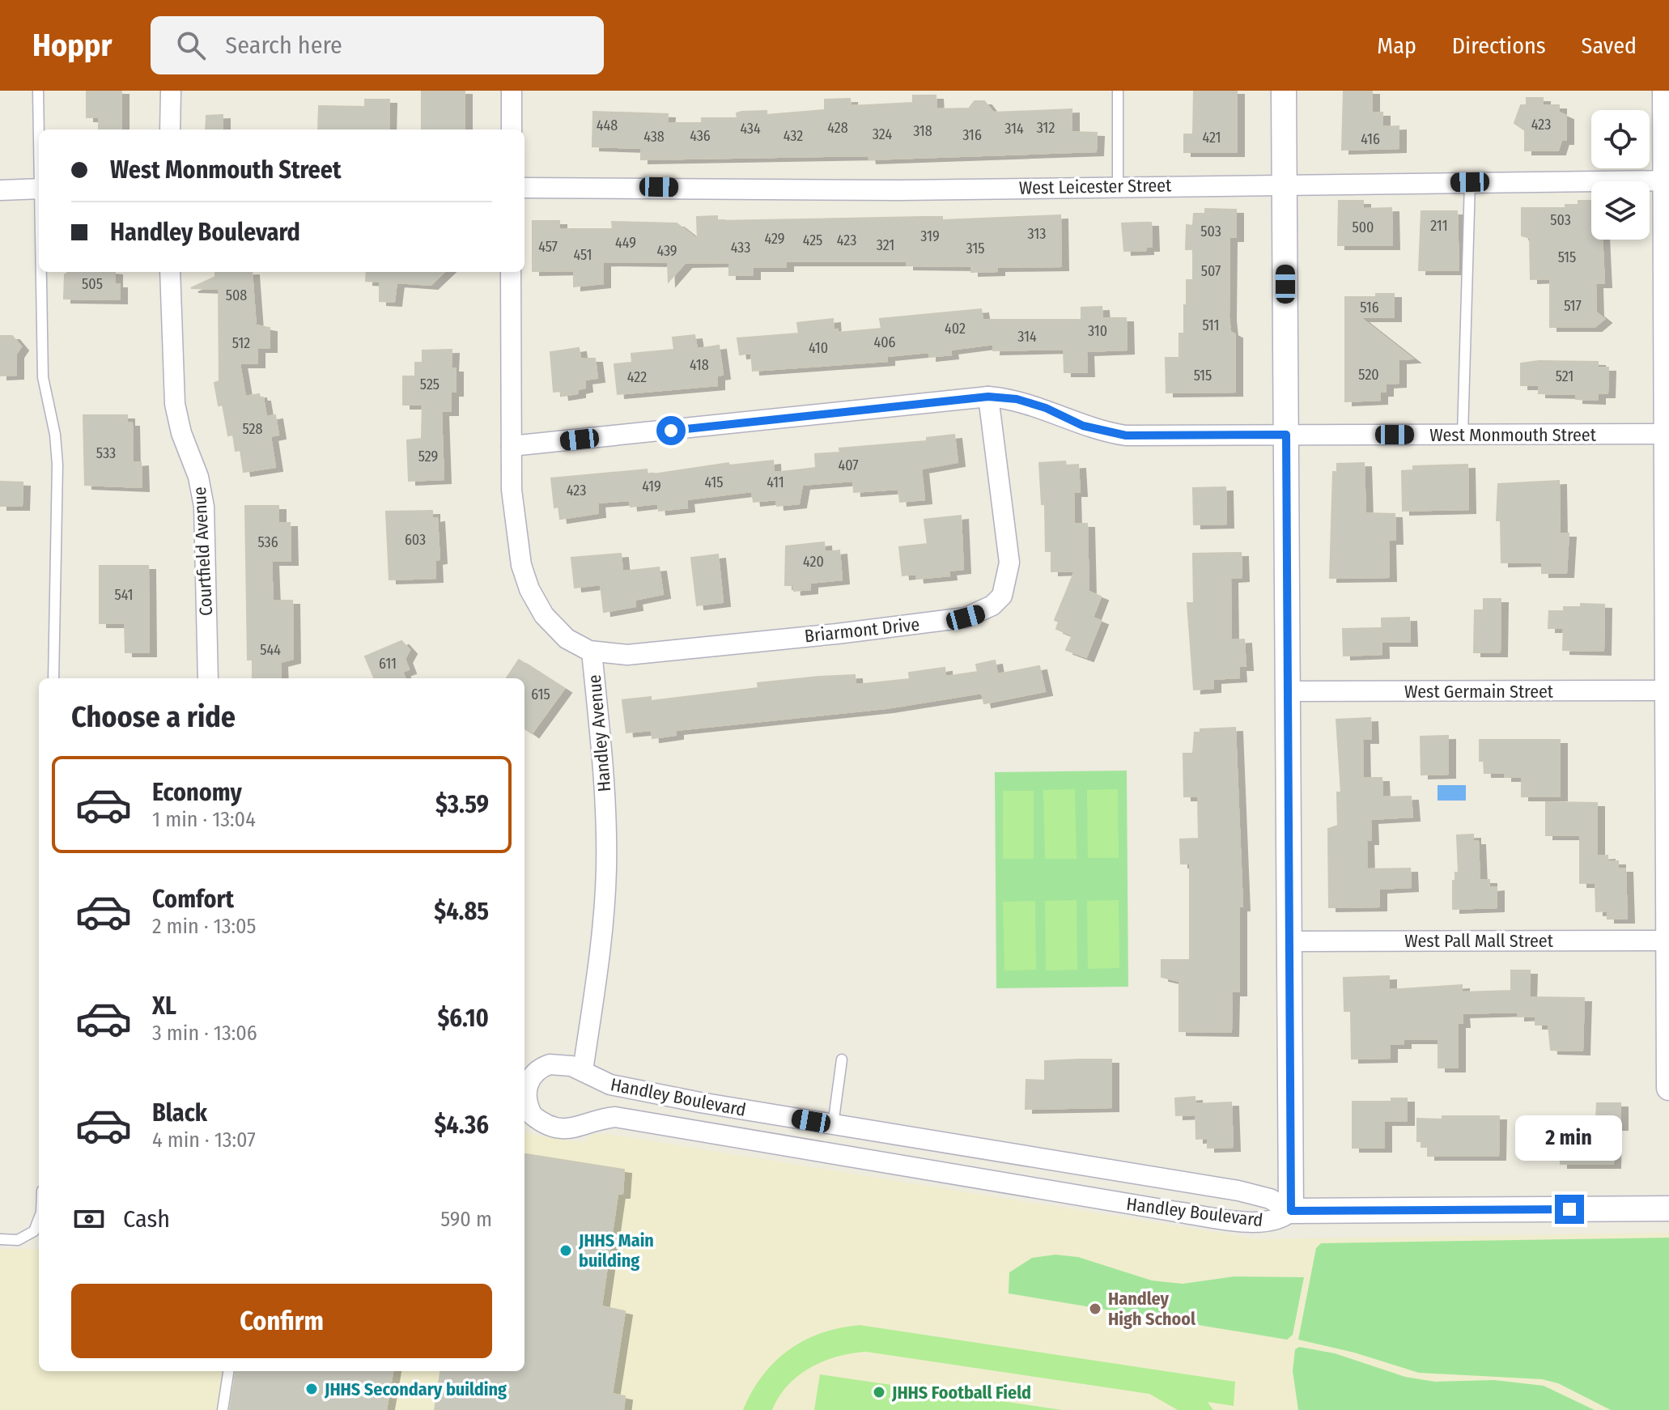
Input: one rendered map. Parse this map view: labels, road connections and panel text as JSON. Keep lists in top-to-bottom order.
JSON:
{
  "streets": {
    "street": [
      "West Leicester Street",
      "West Monmouth Street",
      "Courtfield Avenue",
      "Briarmont Drive",
      "West Germain Street",
      "Handley Avenue",
      "West Pall Mall Street",
      "Handley Boulevard"
    ]
  },
  "crossings": [
    ["West Monmouth Street", "Briarmont Drive"],
    ["West Monmouth Street", "Handley Avenue"],
    ["Briarmont Drive", "Handley Avenue"],
    ["Handley Avenue", "Handley Boulevard"]
  ],
  "places": [
    "JHHS Main building",
    "Handley High School",
    "JHHS Secondary building",
    "JHHS Football Field"
  ],
  "house_numbers": [
    "423",
    "448",
    "428",
    "312",
    "434",
    "314",
    "318",
    "324",
    "316",
    "436",
    "432",
    "438",
    "421",
    "416",
    "503",
    "211",
    "500",
    "503",
    "313",
    "319",
    "429",
    "425",
    "423",
    "449",
    "321",
    "457",
    "433",
    "315",
    "439",
    "451",
    "515",
    "507",
    "505",
    "508",
    "517",
    "516",
    "511",
    "402",
    "310",
    "314",
    "406",
    "512",
    "410",
    "418",
    "520",
    "515",
    "521",
    "422",
    "525",
    "528",
    "533",
    "529",
    "407",
    "415",
    "411",
    "419",
    "423",
    "603",
    "536",
    "420",
    "541",
    "544",
    "611",
    "615"
  ],
  "page": {
    "header": "Hoppr",
    "search": "Search here",
    "nav": ["Map", "Directions", "Saved"],
    "banner": ["West Monmouth Street", "Handley Boulevard"],
    "heading": "Choose a ride",
    "list": [
      {
        "name": "Economy",
        "note": "1 min · 13:04",
        "value": "$3.59"
      },
      {
        "name": "Comfort",
        "note": "2 min · 13:05",
        "value": "$4.85"
      },
      {
        "name": "XL",
        "note": "3 min · 13:06",
        "value": "$6.10"
      },
      {
        "name": "Black",
        "note": "4 min · 13:07",
        "value": "$4.36"
      }
    ],
    "bubble": "2 min",
    "pay": ["Cash", "590 m"],
    "buttons": "Confirm"
  }
}
